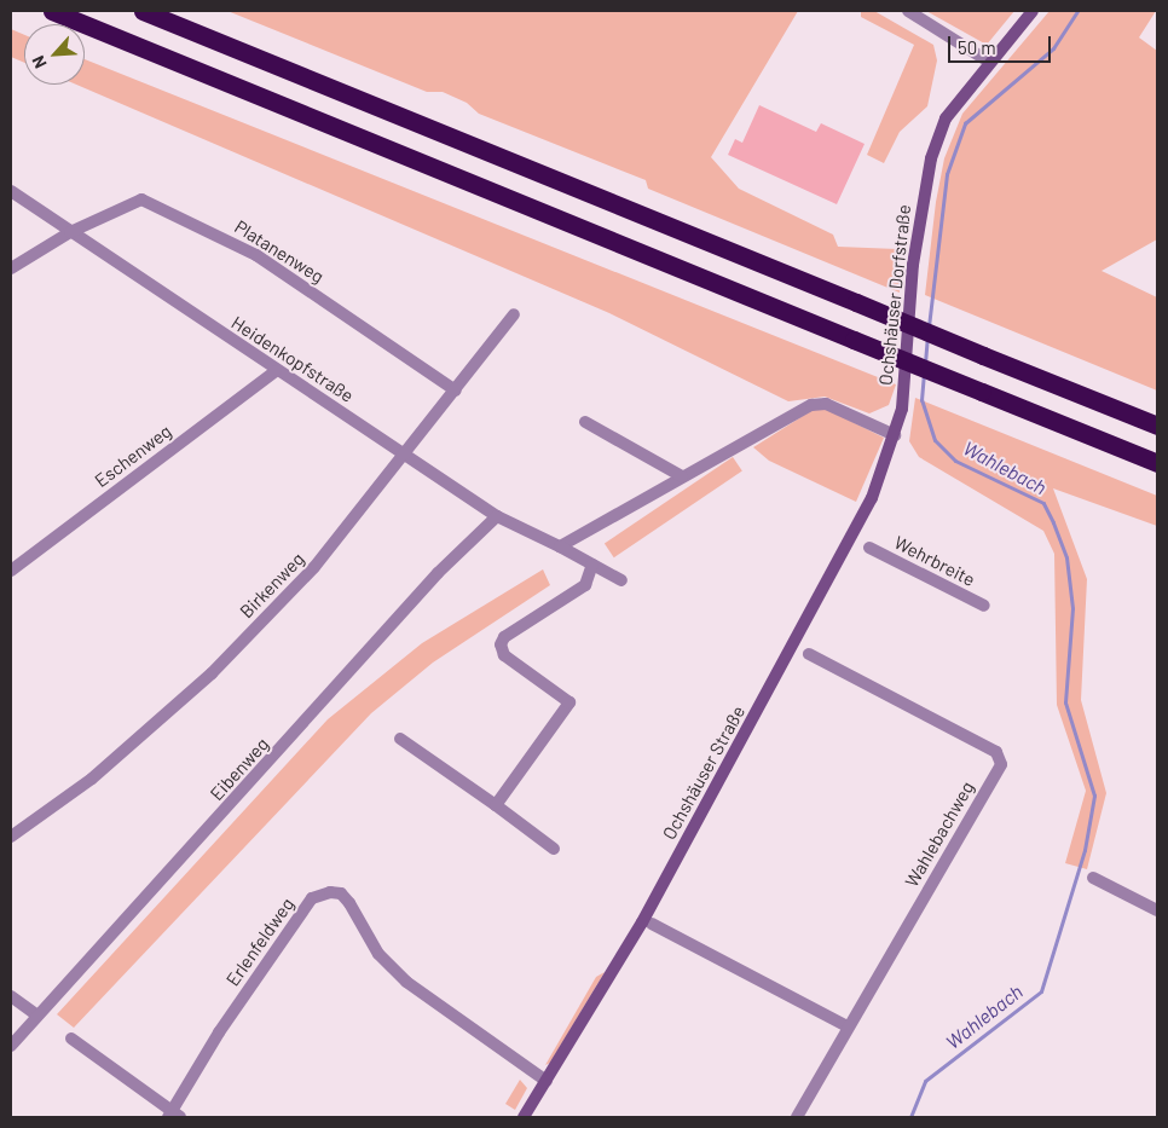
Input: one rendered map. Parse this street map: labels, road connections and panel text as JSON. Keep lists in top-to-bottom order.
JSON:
{
  "streets": {
    "main road": ["Ochshäuser Dorfstraße", "Ochshäuser Straße"],
    "street": [
      "Platanenweg",
      "Heidenkopfstraße",
      "Eschenweg",
      "Wehrbreite",
      "Birkenweg",
      "Eibenweg",
      "Wahlebachweg",
      "Erlenfeldweg"
    ]
  },
  "crossings": [
    ["Platanenweg", "Heidenkopfstraße"],
    ["Platanenweg", "Birkenweg"],
    ["Ochshäuser Dorfstraße", "Ochshäuser Straße"],
    ["Heidenkopfstraße", "Eschenweg"],
    ["Heidenkopfstraße", "Birkenweg"],
    ["Heidenkopfstraße", "Eibenweg"],
    ["Ochshäuser Straße", "Erlenfeldweg"]
  ],
  "water": ["Wahlebach"],
  "scale_bar": "50 m",
  "north": "bottom left"
}
